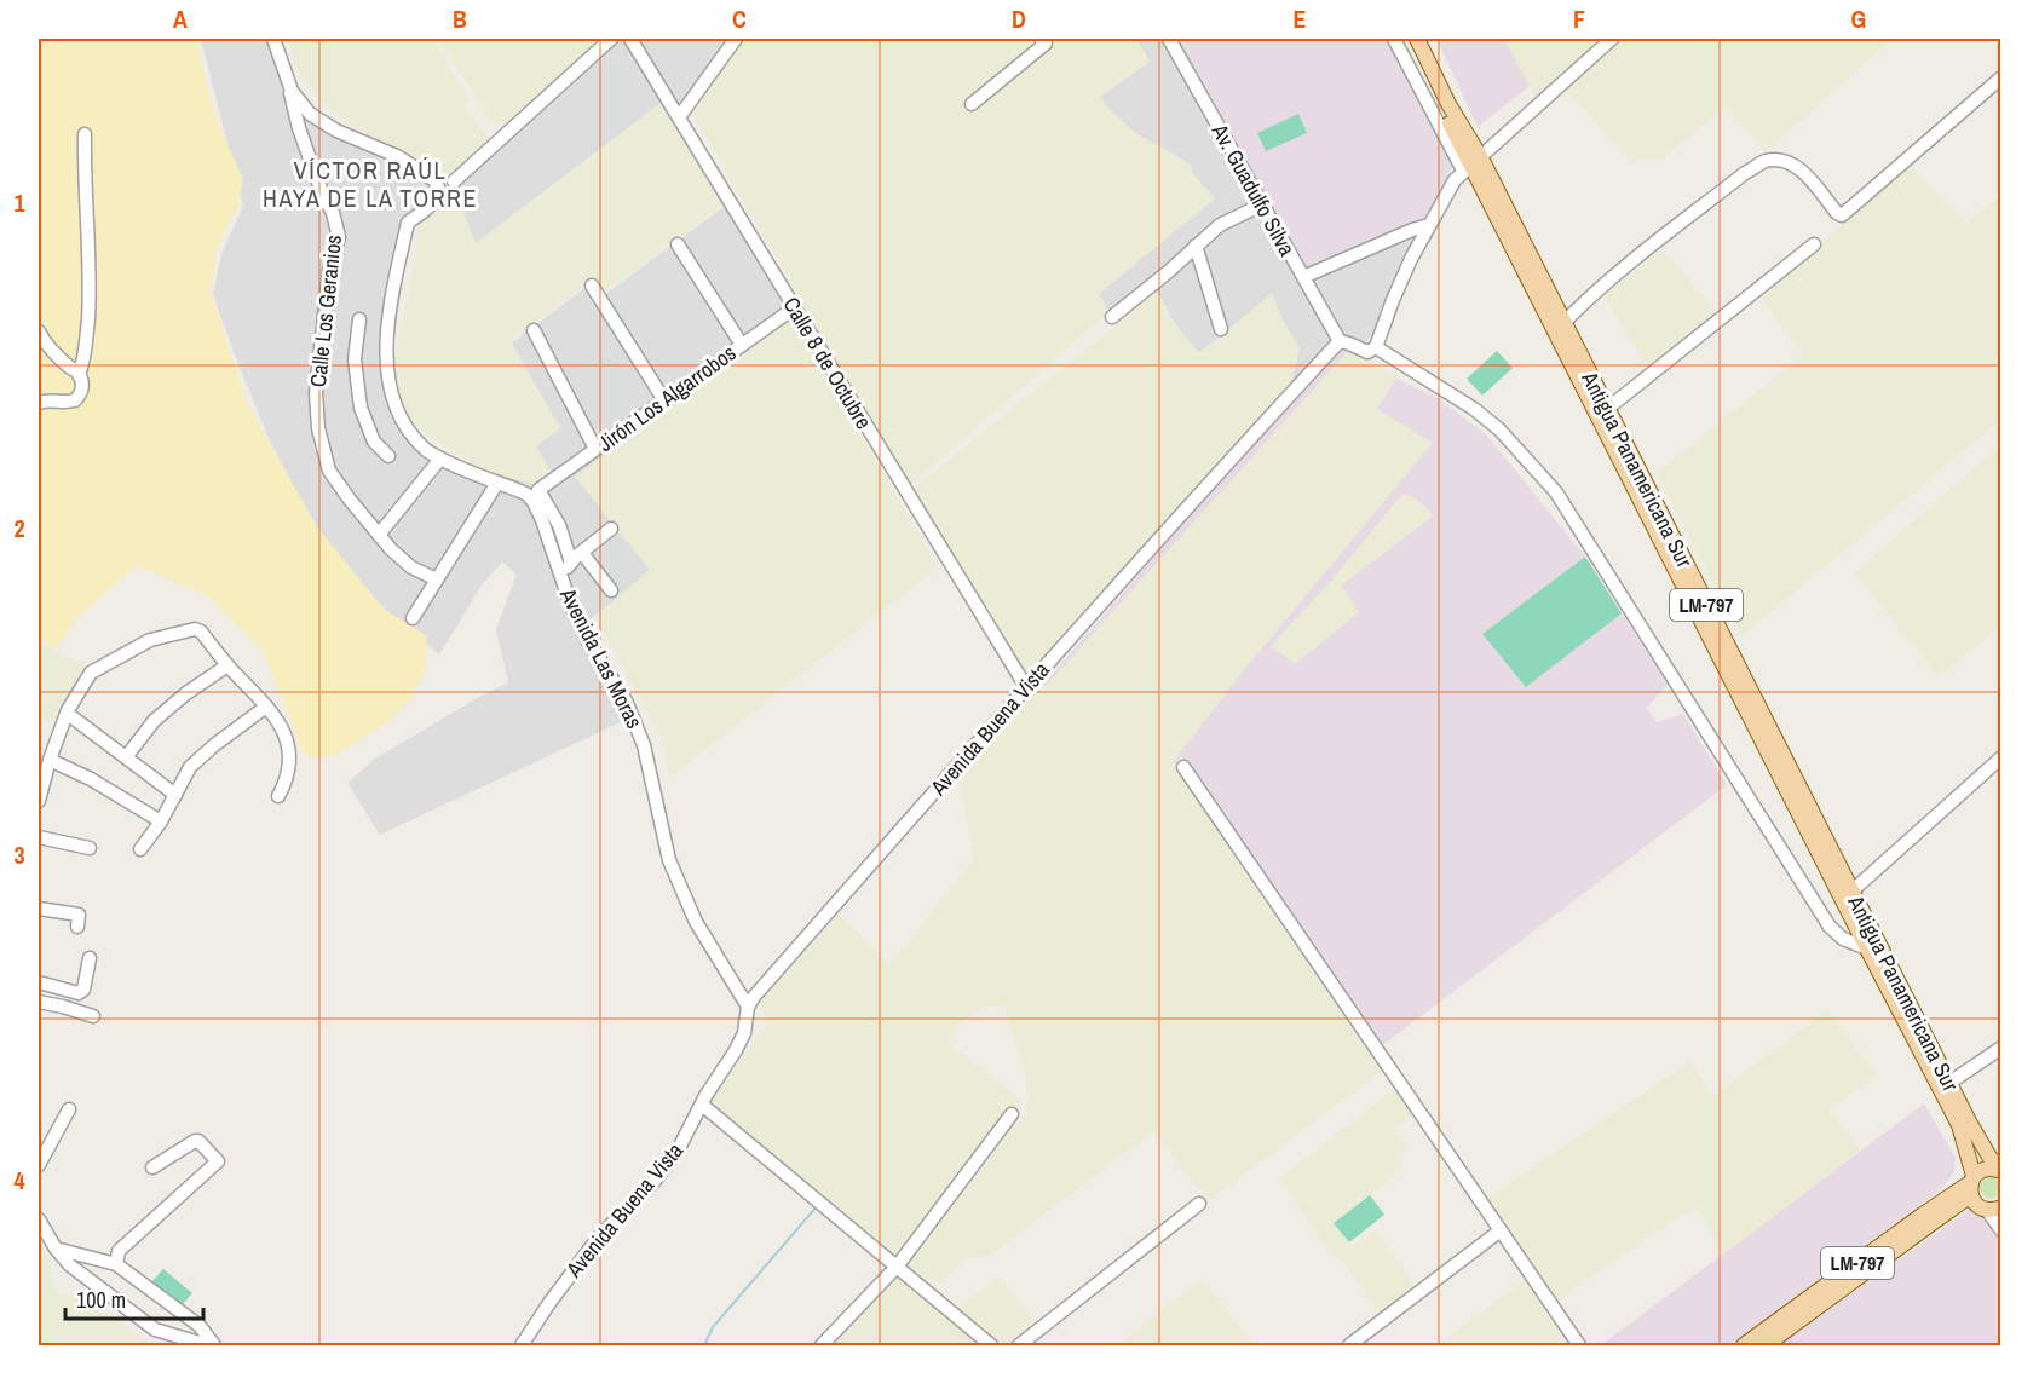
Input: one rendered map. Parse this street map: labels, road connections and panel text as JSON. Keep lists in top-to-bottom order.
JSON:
{
  "streets": {
    "main road": ["Antigua Panamericana Sur", "LM-797"],
    "street": [
      "Av. Guadulfo Silva",
      "Calle Los Geranios",
      "Calle 8 de Octubre",
      "Jirón Los Algarrobos",
      "Avenida Las Moras",
      "Avenida Buena Vista"
    ]
  },
  "crossings": [
    ["Av. Guadulfo Silva", "Avenida Buena Vista"],
    ["Calle Los Geranios", "Avenida Las Moras"],
    ["Calle 8 de Octubre", "Jirón Los Algarrobos"],
    ["Calle 8 de Octubre", "Avenida Buena Vista"],
    ["Antigua Panamericana Sur", "LM-797"],
    ["Avenida Las Moras", "Avenida Buena Vista"]
  ],
  "districts": ["VÍCTOR RAÚL HAYA DE LA TORRE"],
  "scale_bar": "100 m",
  "grid": {
    "columns": [
      "A",
      "B",
      "C",
      "D",
      "E",
      "F",
      "G"
    ],
    "rows": [
      "1",
      "2",
      "3",
      "4"
    ]
  }
}
